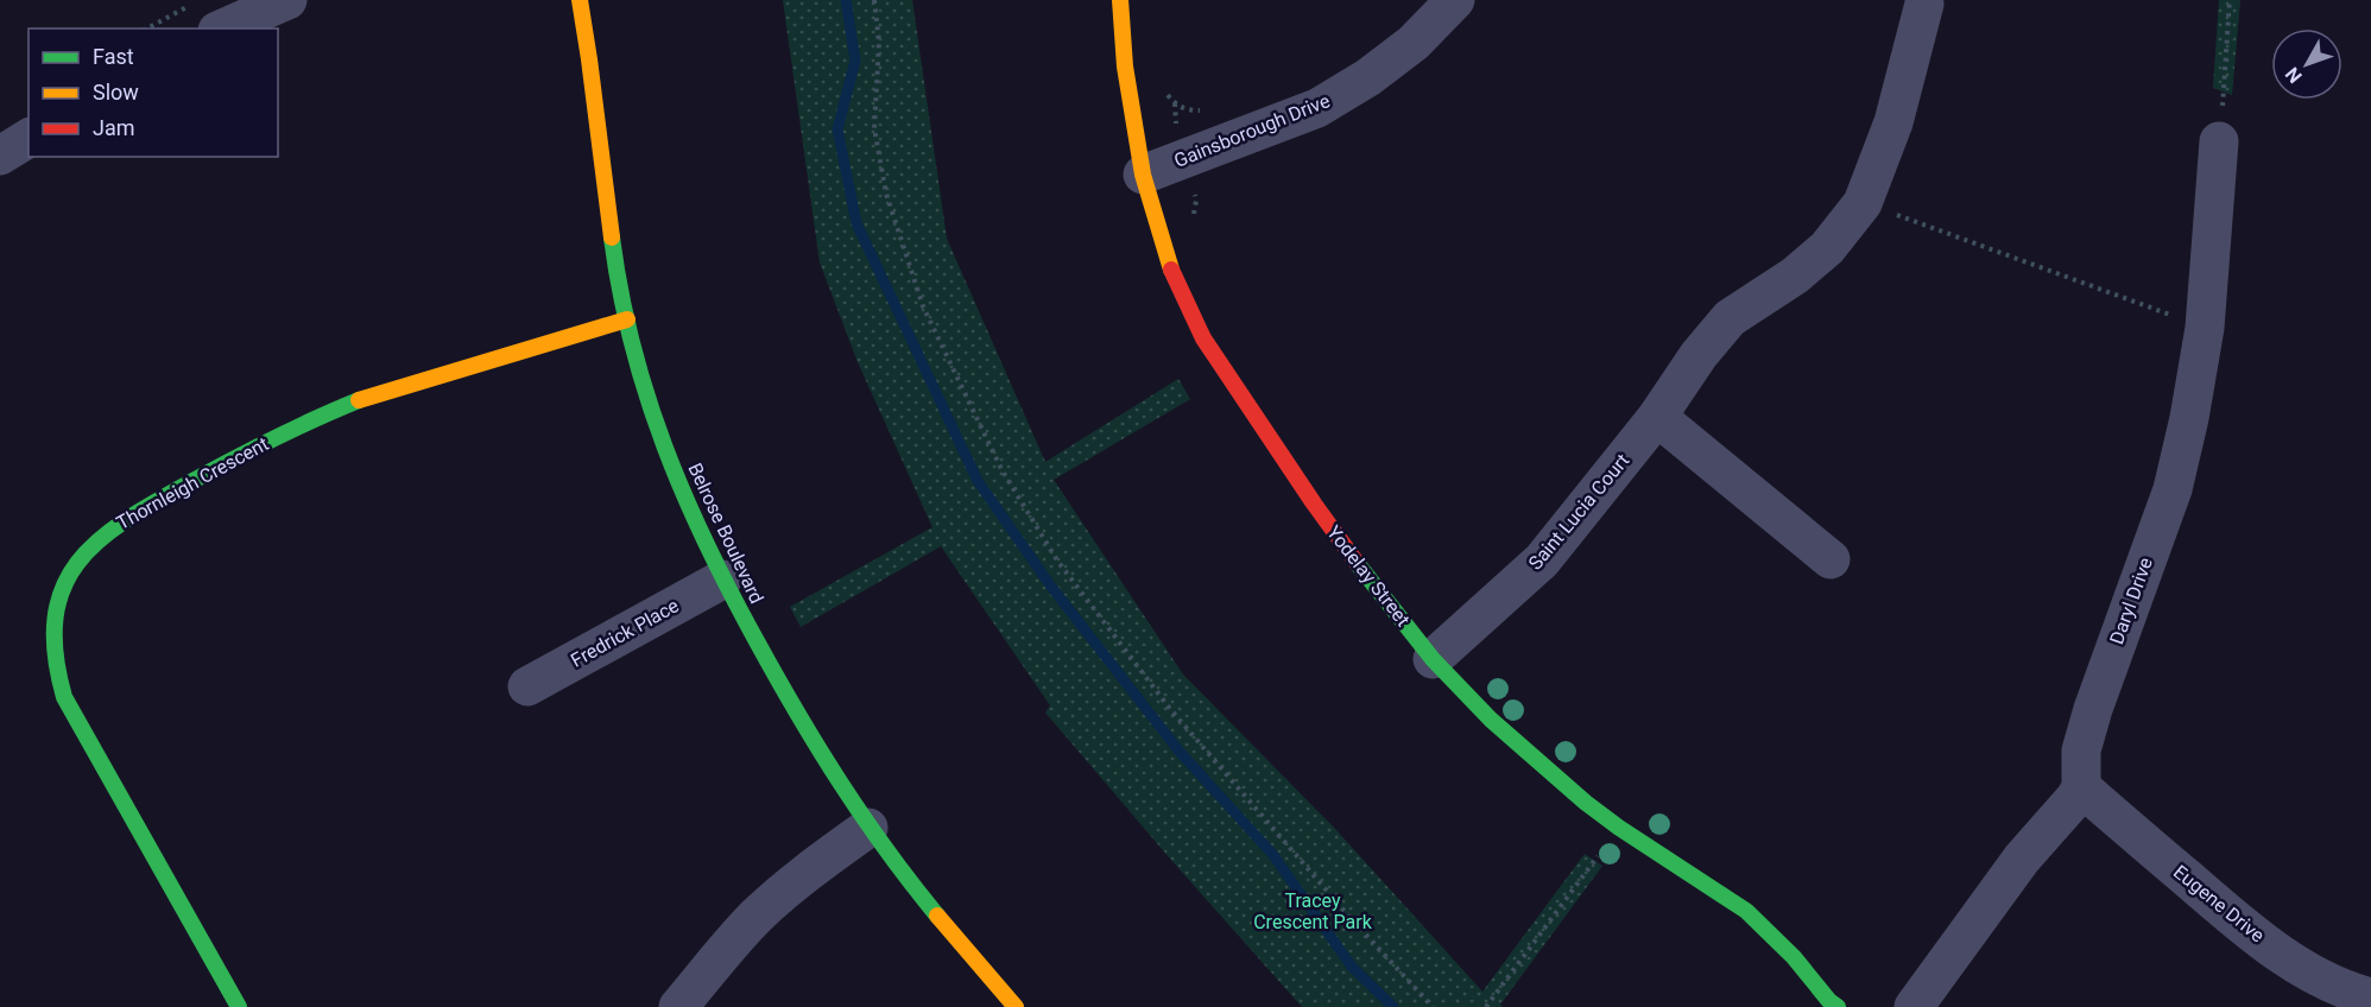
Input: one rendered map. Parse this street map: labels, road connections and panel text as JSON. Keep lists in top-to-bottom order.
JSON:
{
  "streets": {
    "street": [
      "Gainsborough Drive",
      "Thornleigh Crescent",
      "Saint Lucia Court",
      "Belrose Boulevard",
      "Yodelay Street",
      "Daryl Drive",
      "Fredrick Place",
      "Eugene Drive"
    ]
  },
  "crossings": [
    ["Gainsborough Drive", "Yodelay Street"],
    ["Thornleigh Crescent", "Belrose Boulevard"],
    ["Saint Lucia Court", "Yodelay Street"],
    ["Belrose Boulevard", "Fredrick Place"],
    ["Daryl Drive", "Eugene Drive"]
  ],
  "parks": ["Tracey Crescent Park"],
  "legend": ["Fast", "Slow", "Jam"],
  "north": "bottom left"
}
